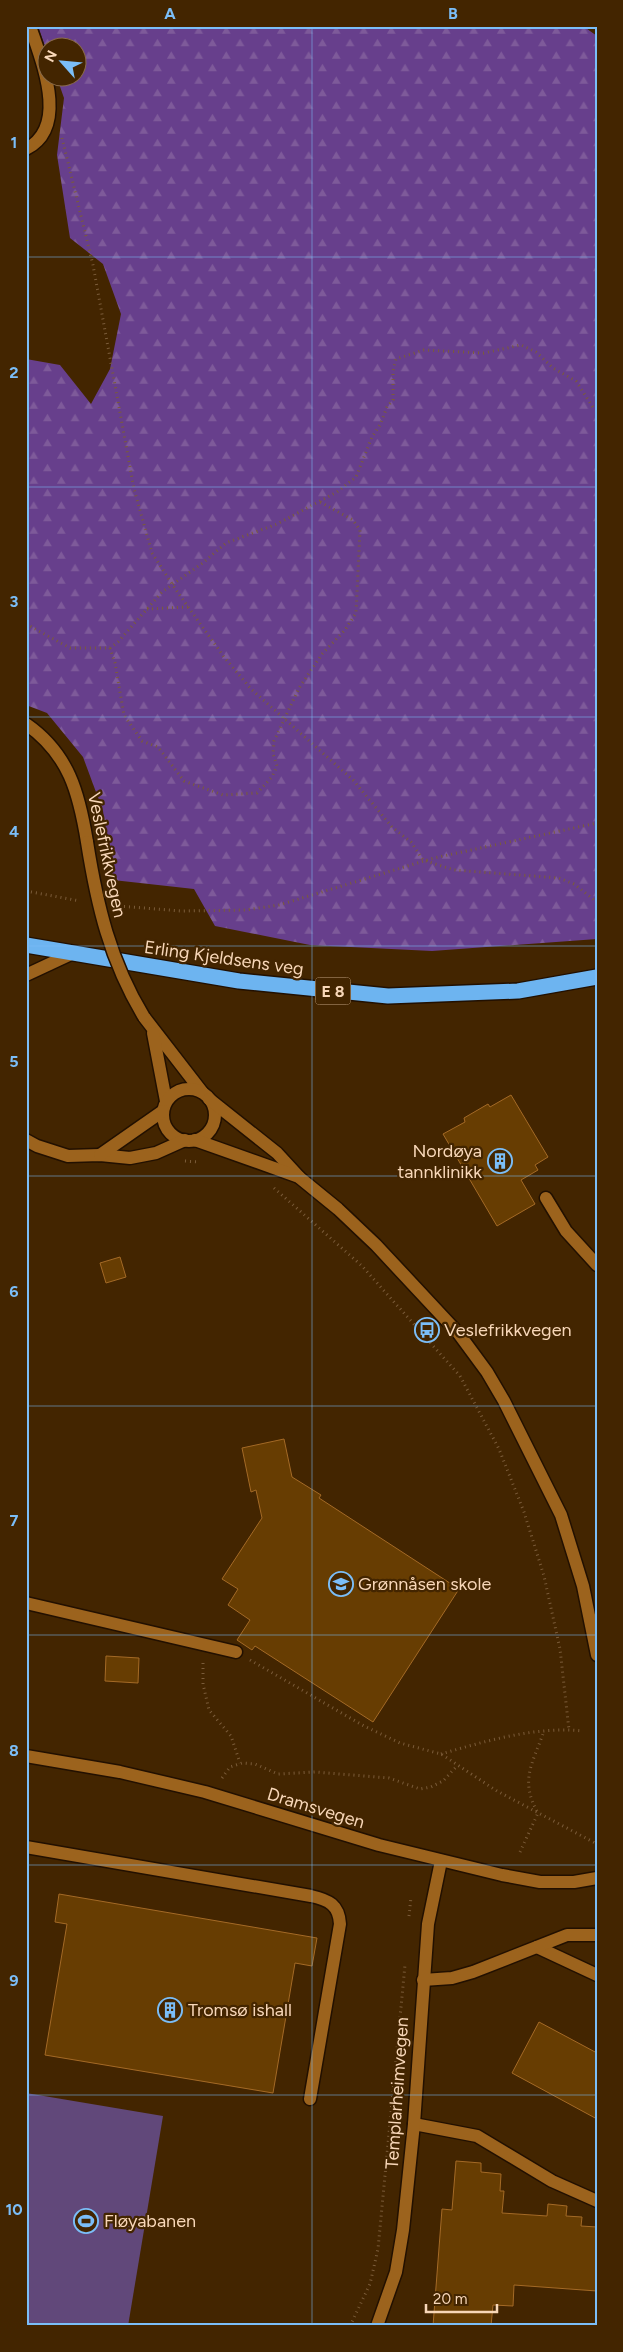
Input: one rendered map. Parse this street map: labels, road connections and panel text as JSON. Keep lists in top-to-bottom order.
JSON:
{
  "streets": {
    "highway": ["Erling Kjeldsens veg", "E 8"],
    "street": ["Veslefrikkvegen", "Dramsvegen", "Templarheimvegen"]
  },
  "crossings": [
    ["Dramsvegen", "Templarheimvegen"]
  ],
  "places": {
    "building": ["Nordøya tannklinikk", "Tromsø ishall"],
    "bus stop": ["Veslefrikkvegen"],
    "school or university": ["Grønnåsen skole"],
    "sports": ["Fløyabanen"]
  },
  "scale_bar": "20 m",
  "north": "top left",
  "grid": {
    "columns": ["A", "B"],
    "rows": [
      "1",
      "2",
      "3",
      "4",
      "5",
      "6",
      "7",
      "8",
      "9",
      "10"
    ]
  }
}
